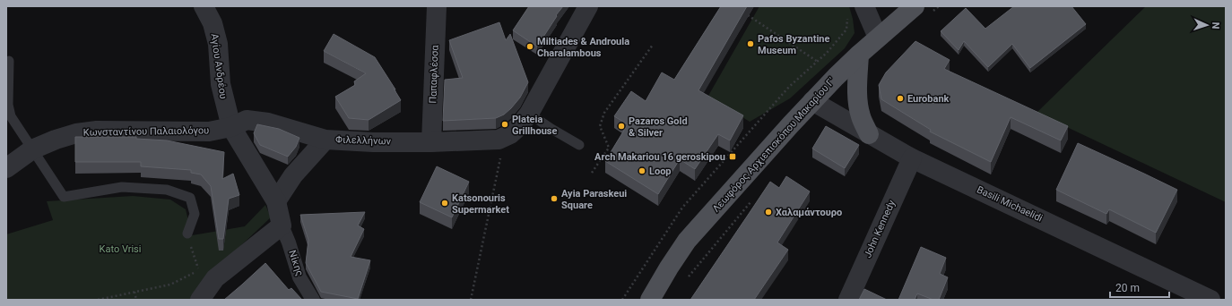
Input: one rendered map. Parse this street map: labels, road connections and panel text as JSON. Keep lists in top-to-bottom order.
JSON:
{
  "streets": {
    "main road": ["Λεωφόρος Αρχιεπισκόπου Μακαρίου Γ'"],
    "street": [
      "Αγίου Ανδρέου",
      "Παπαφλέσσα",
      "Κωνσταντίνου Παλαιολόγου",
      "Φιλελλήνων",
      "Basili Michaelidi",
      "John Kennedy",
      "Νίκης"
    ]
  },
  "crossings": [
    ["Αγίου Ανδρέου", "Κωνσταντίνου Παλαιολόγου"],
    ["Αγίου Ανδρέου", "Φιλελλήνων"],
    ["Αγίου Ανδρέου", "Νίκης"],
    ["Παπαφλέσσα", "Φιλελλήνων"],
    ["Κωνσταντίνου Παλαιολόγου", "Φιλελλήνων"],
    ["Λεωφόρος Αρχιεπισκόπου Μακαρίου Γ'", "Basili Michaelidi"],
    ["Basili Michaelidi", "John Kennedy"]
  ],
  "parks": ["Kato Vrisi"],
  "places": {
    "other": [
      "Pafos Byzantine Museum",
      "Miltiades & Androula Charalambous",
      "Eurobank",
      "Plateia Grillhouse",
      "Pazaros Gold & Silver",
      "Loop",
      "Ayia Paraskeui Square",
      "Katsonouris Supermarket",
      "Χαλαμάντουρο"
    ],
    "transit": ["Arch Makariou 16 geroskipou"]
  },
  "scale_bar": "20 m",
  "north": "right"
}
